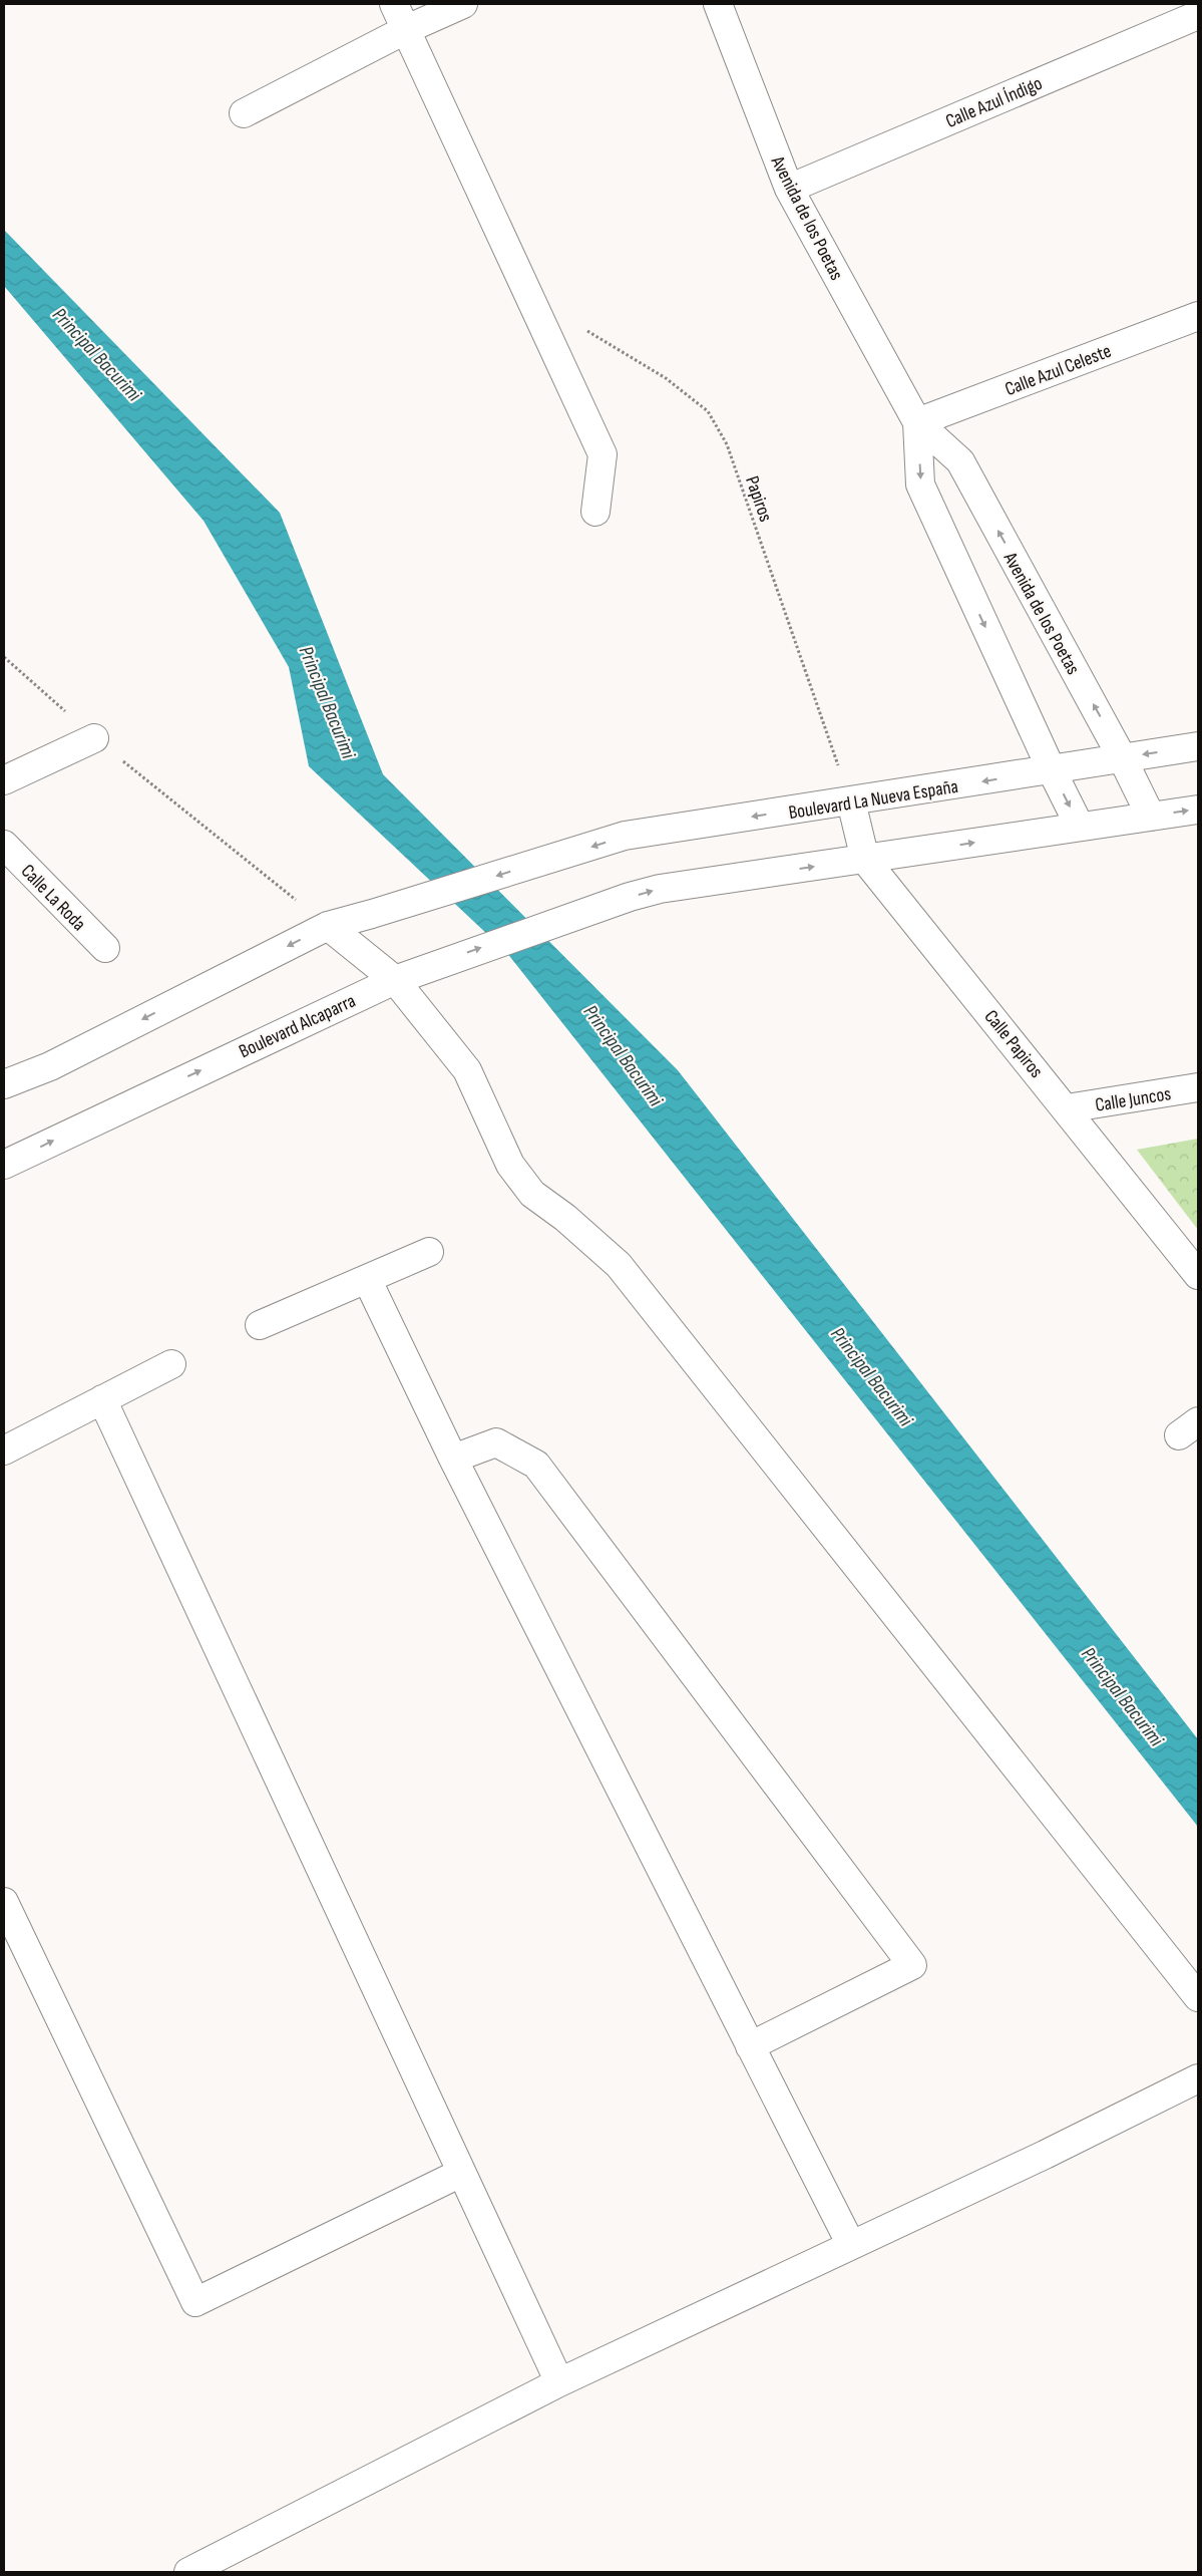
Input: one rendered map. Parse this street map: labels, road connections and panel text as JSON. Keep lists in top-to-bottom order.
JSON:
{
  "streets": {
    "street": [
      "Calle Azul Índigo",
      "Avenida de los Poetas",
      "Calle Azul Celeste",
      "Boulevard La Nueva España",
      "Calle La Roda",
      "Boulevard Alcaparra",
      "Calle Papiros",
      "Calle Juncos"
    ],
    "path": ["Papiros"]
  },
  "crossings": [
    ["Calle Azul Índigo", "Avenida de los Poetas"],
    ["Avenida de los Poetas", "Calle Azul Celeste"],
    ["Avenida de los Poetas", "Boulevard La Nueva España"],
    ["Papiros", "Boulevard La Nueva España"],
    ["Papiros", "Calle Papiros"],
    ["Boulevard La Nueva España", "Calle Papiros"],
    ["Boulevard Alcaparra", "Calle Papiros"],
    ["Calle Papiros", "Calle Juncos"]
  ],
  "water": ["Principal Bacurimi"]
}
